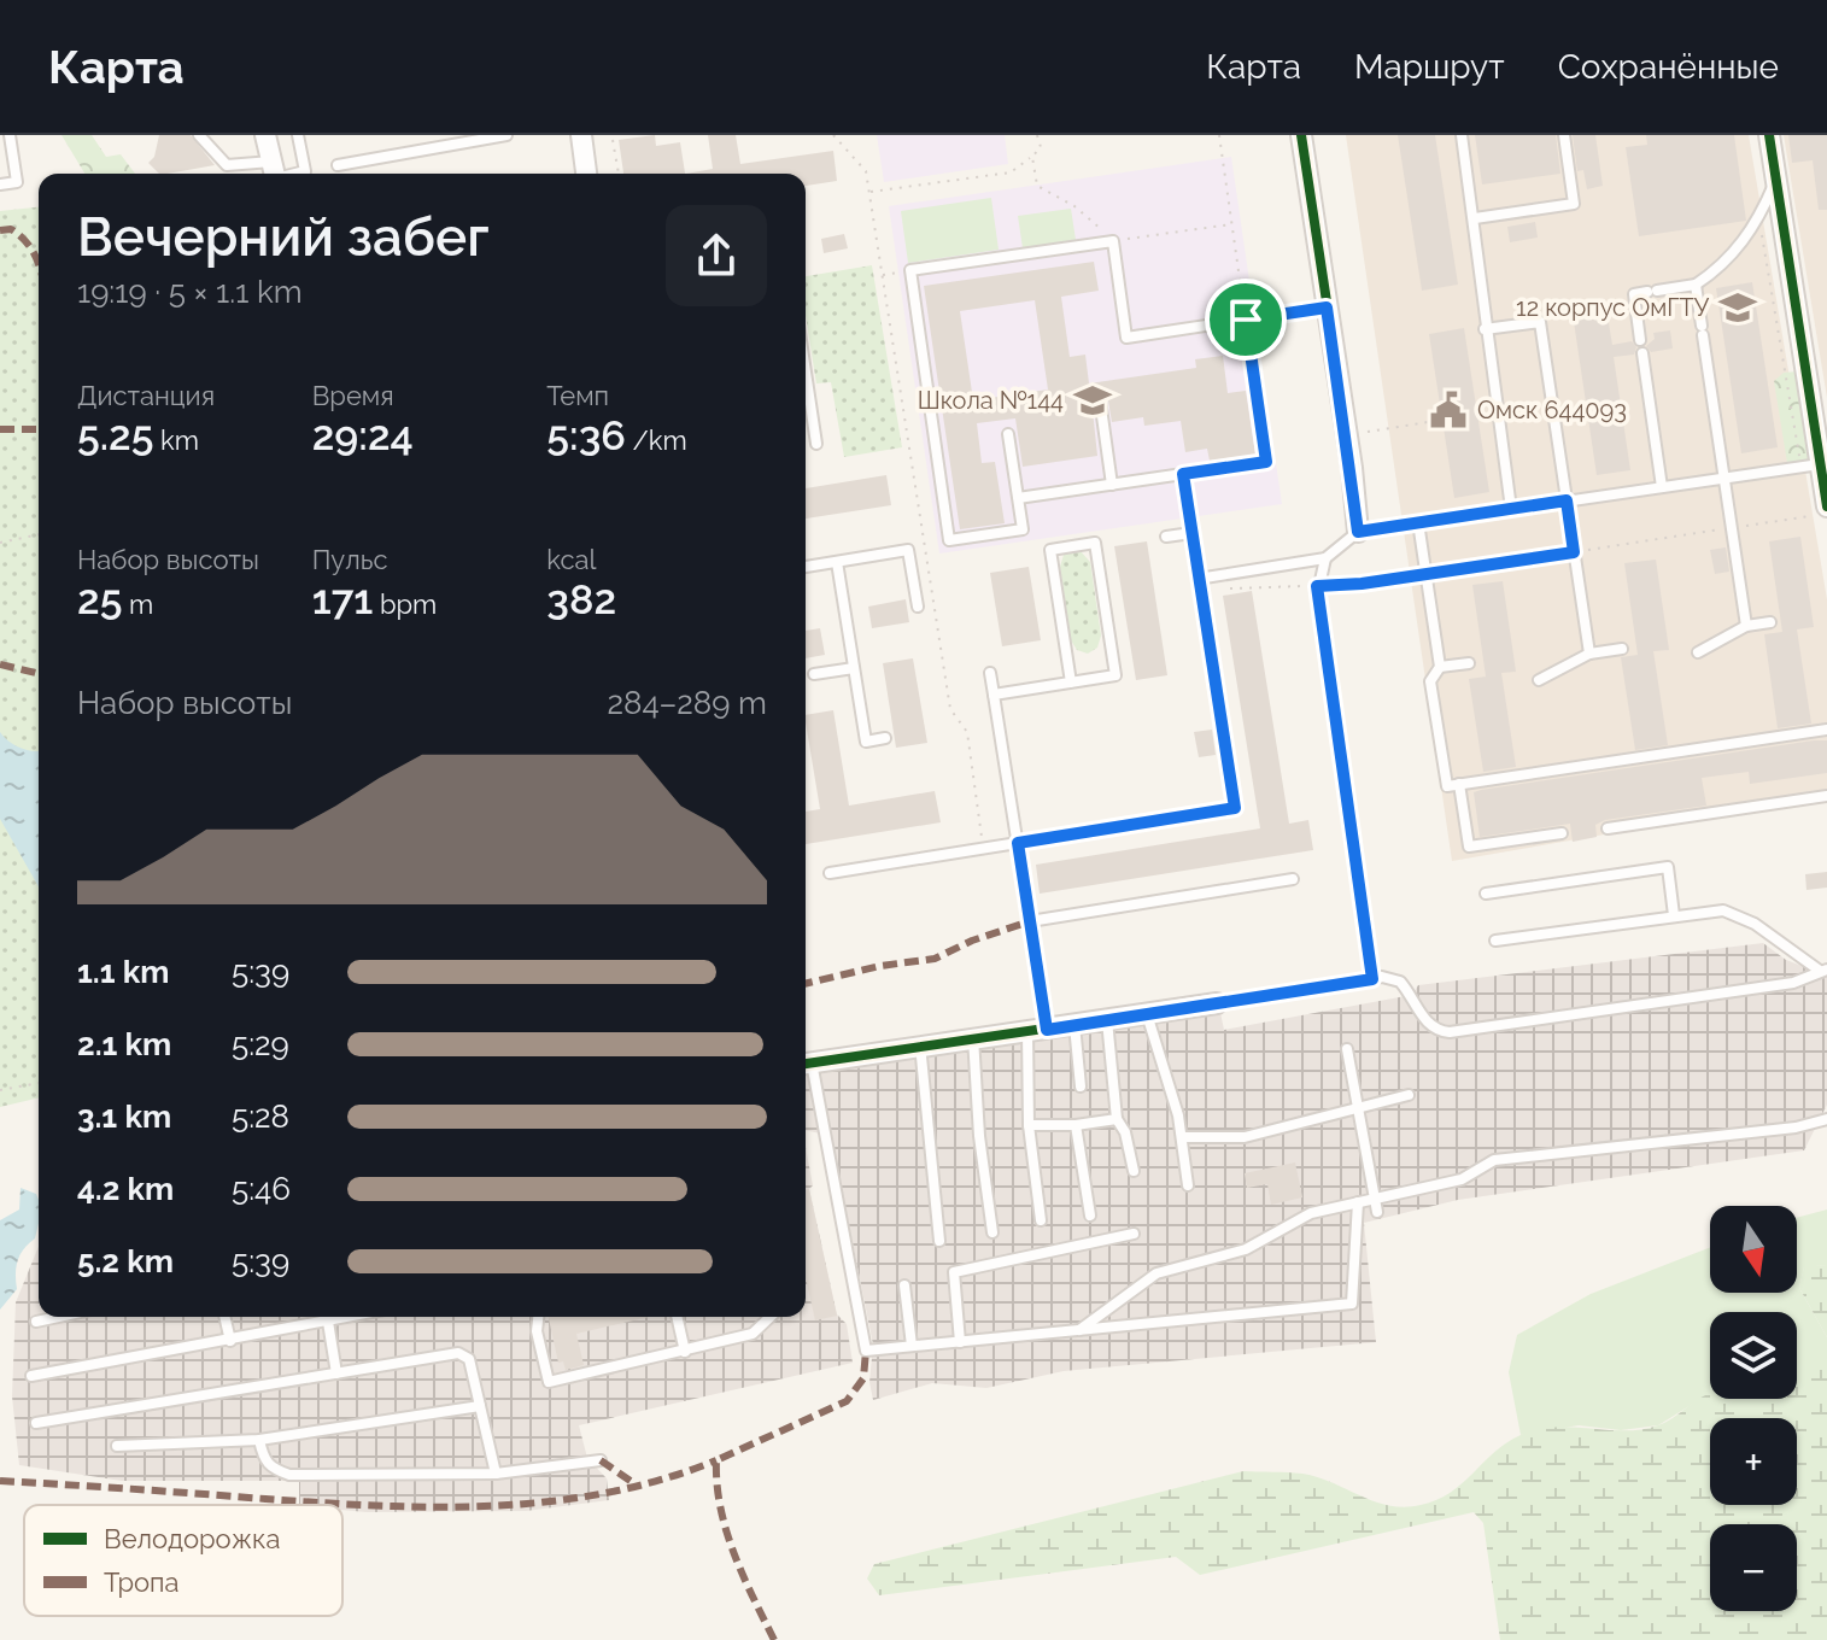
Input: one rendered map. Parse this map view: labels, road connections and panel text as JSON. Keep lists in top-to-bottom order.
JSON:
{
  "places": {
    "school or university": ["12 корпус ОмГТУ", "Школа №144"],
    "public building": ["Омск 644093"]
  },
  "legend": ["Велодорожка", "Тропа"],
  "north": "bottom",
  "page": {
    "header": "Карта",
    "nav": ["Карта", "Маршрут", "Сохранённые"],
    "heading": ["Вечерний забег", "19:19 · 5 × 1.1 km"],
    "stats": [
      ["Дистанция", "5.25 km"],
      ["Время", "29:24"],
      ["Темп", "5:36 /km"],
      ["Набор высоты", "25 m"],
      ["Пульс", "171 bpm"],
      ["kcal", "382"]
    ],
    "chart": ["Набор высоты", "284–289 m"],
    "list": [
      {
        "name": "1.1 km",
        "note": "5:39"
      },
      {
        "name": "2.1 km",
        "note": "5:29"
      },
      {
        "name": "3.1 km",
        "note": "5:28"
      },
      {
        "name": "4.2 km",
        "note": "5:46"
      },
      {
        "name": "5.2 km",
        "note": "5:39"
      }
    ],
    "map_buttons": ["+", "−"]
  }
}
